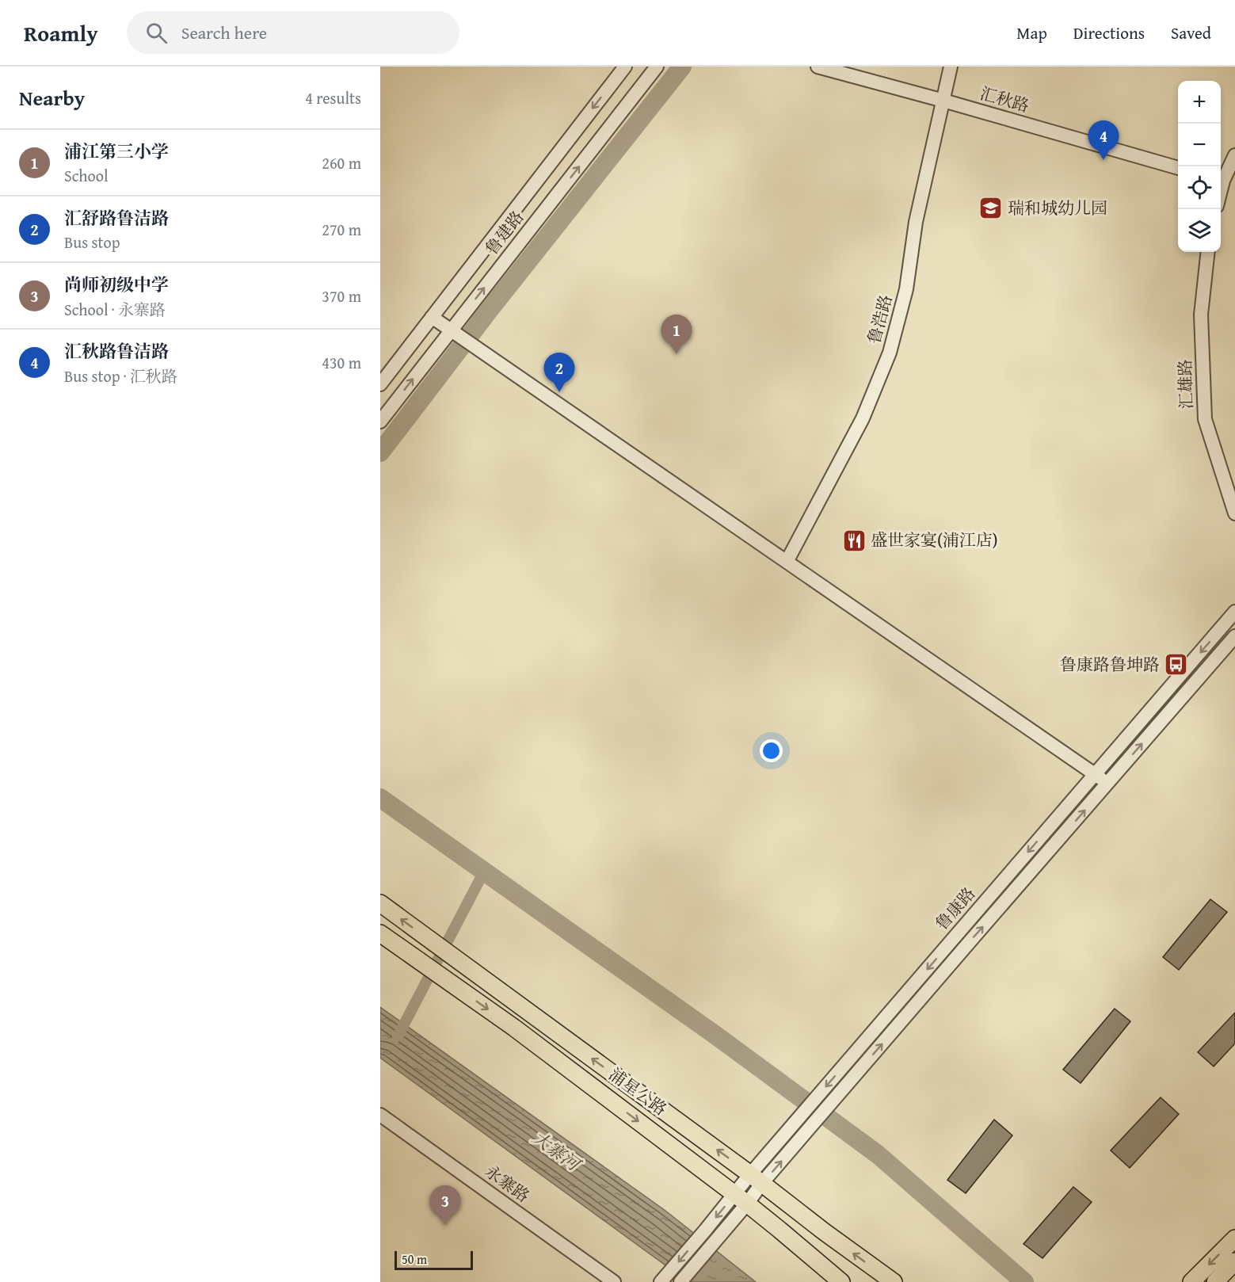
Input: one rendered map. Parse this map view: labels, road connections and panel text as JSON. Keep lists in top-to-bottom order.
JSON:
{
  "streets": {
    "main road": ["浦星公路"],
    "street": [
      "汇秋路",
      "鲁建路",
      "鲁浩路",
      "汇雄路",
      "鲁康路",
      "永寨路"
    ]
  },
  "crossings": [
    ["汇秋路", "鲁浩路"],
    ["鲁康路", "浦星公路"]
  ],
  "water": ["大寨河"],
  "places": {
    "school or university": ["瑞和城幼儿园"],
    "restaurant": ["盛世家宴(浦江店)"],
    "bus stop": ["鲁康路鲁坤路"]
  },
  "scale_bar": "50 m",
  "page": {
    "header": "Roamly",
    "search": "Search here",
    "nav": ["Map", "Directions", "Saved"],
    "heading": ["Nearby", "4 results"],
    "map_buttons": ["+", "−"],
    "pins": [
      "4",
      "1",
      "2",
      "3"
    ],
    "list": [
      {
        "mark": "1",
        "name": "浦江第三小学",
        "note": "School",
        "value": "260 m"
      },
      {
        "mark": "2",
        "name": "汇舒路鲁洁路",
        "note": "Bus stop",
        "value": "270 m"
      },
      {
        "mark": "3",
        "name": "尚师初级中学",
        "note": "School · 永寨路",
        "value": "370 m"
      },
      {
        "mark": "4",
        "name": "汇秋路鲁洁路",
        "note": "Bus stop · 汇秋路",
        "value": "430 m"
      }
    ],
    "scale": "50 m"
  }
}
